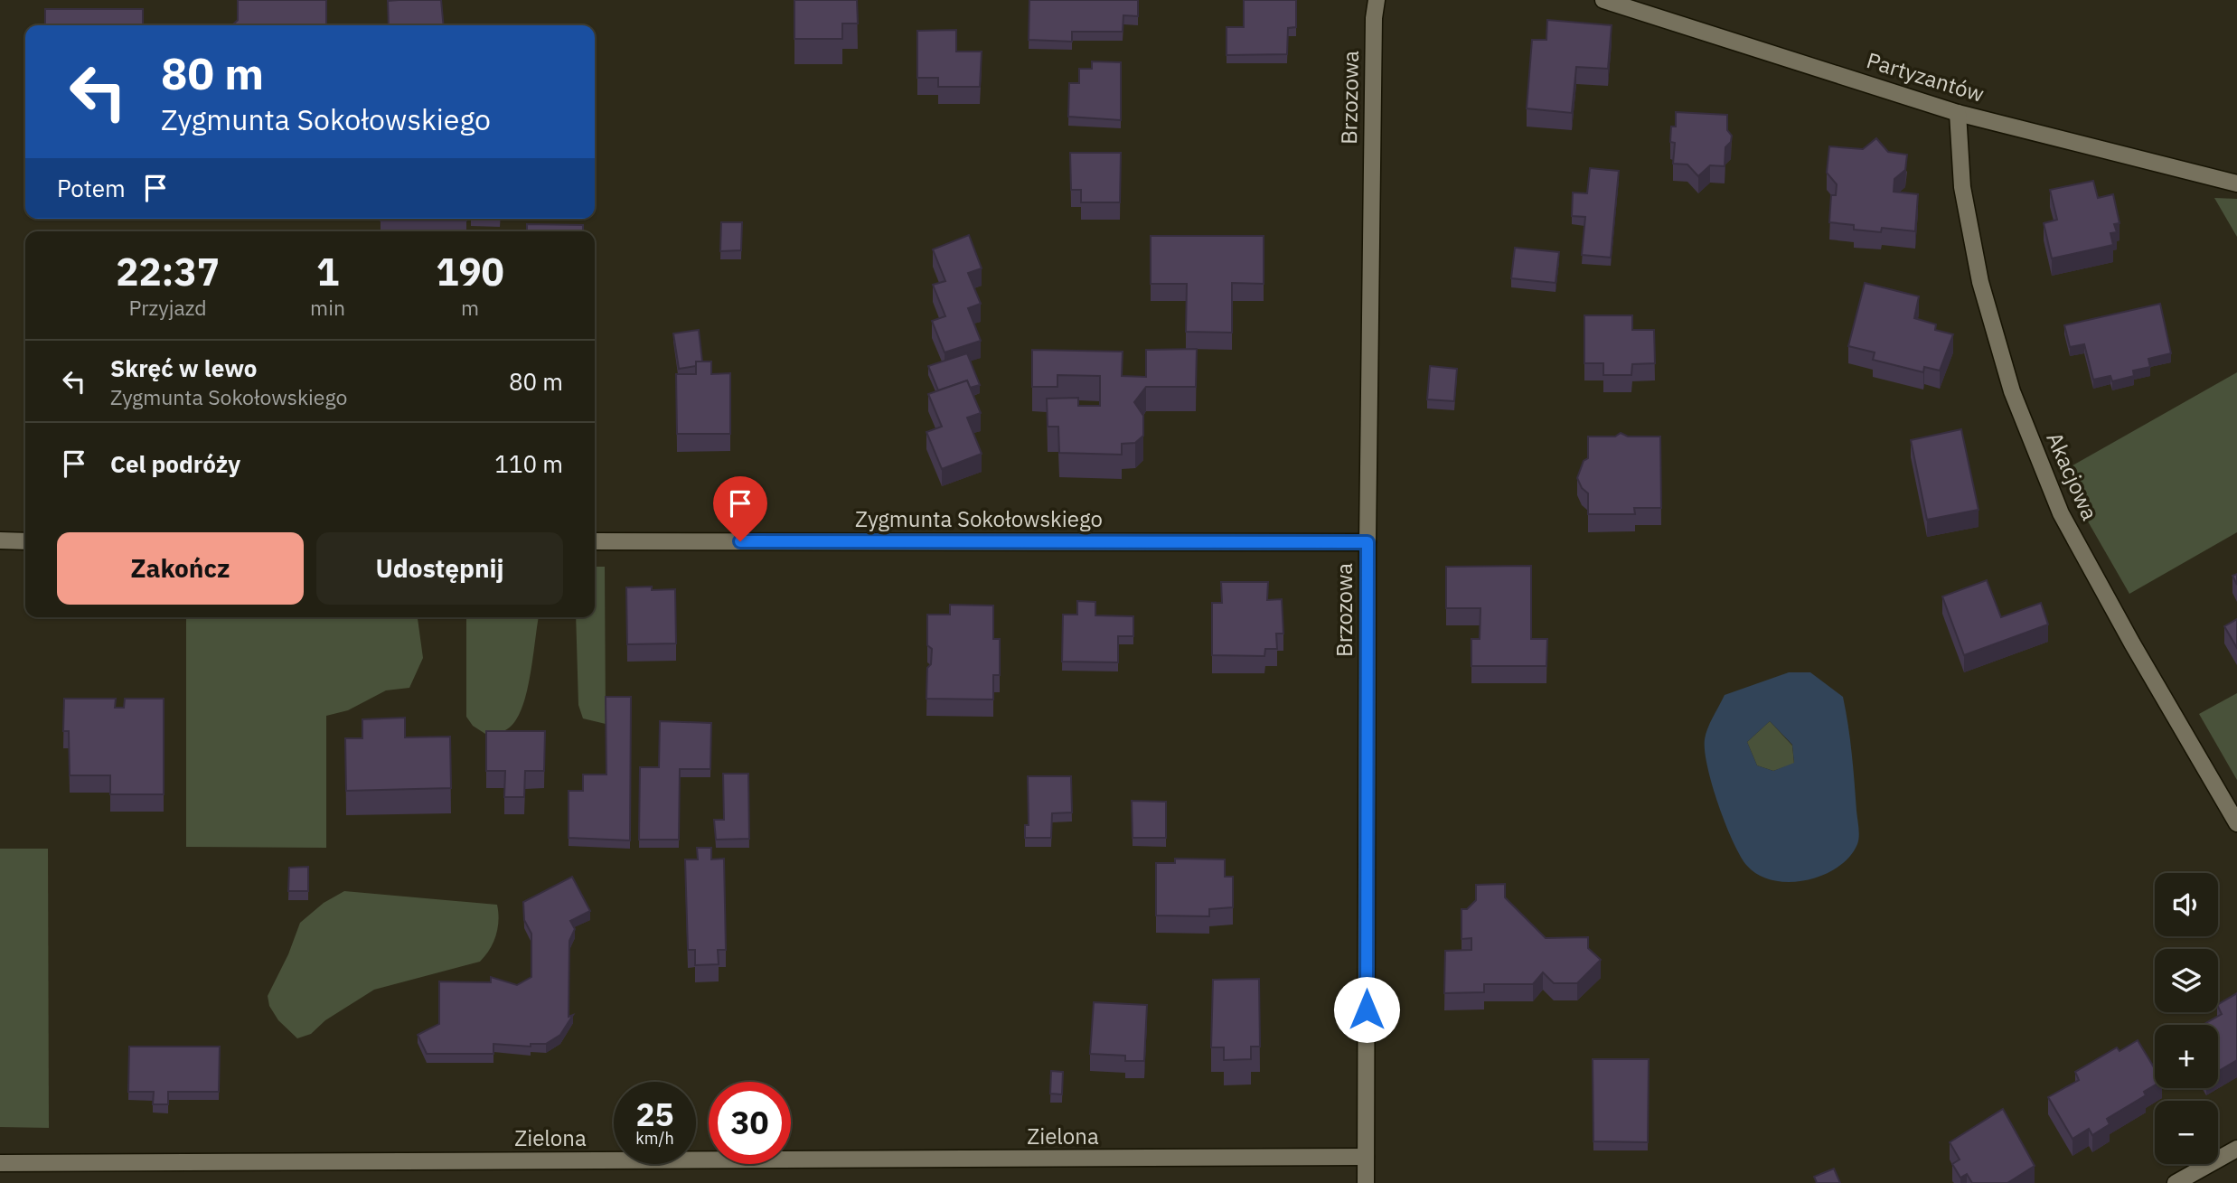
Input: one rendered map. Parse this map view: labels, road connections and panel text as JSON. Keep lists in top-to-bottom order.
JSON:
{
  "streets": {
    "street": [
      "Partyzantów",
      "Brzozowa",
      "Akacjowa",
      "Zygmunta Sokołowskiego",
      "Zielona"
    ]
  },
  "crossings": [
    ["Partyzantów", "Akacjowa"],
    ["Brzozowa", "Zygmunta Sokołowskiego"],
    ["Brzozowa", "Zielona"]
  ],
  "page": {
    "turn": ["80 m", "Zygmunta Sokołowskiego"],
    "then": "Potem",
    "eta": [
      "22:37",
      "Przyjazd",
      "1",
      "min",
      "190",
      "m"
    ],
    "list": [
      {
        "name": "Skręć w lewo",
        "note": "Zygmunta Sokołowskiego",
        "value": "80 m"
      },
      {
        "name": "Cel podróży",
        "value": "110 m"
      }
    ],
    "buttons": ["Zakończ", "Udostępnij"],
    "map_buttons": ["+", "−"],
    "speed": "25 km/h",
    "limit": "30"
  }
}
